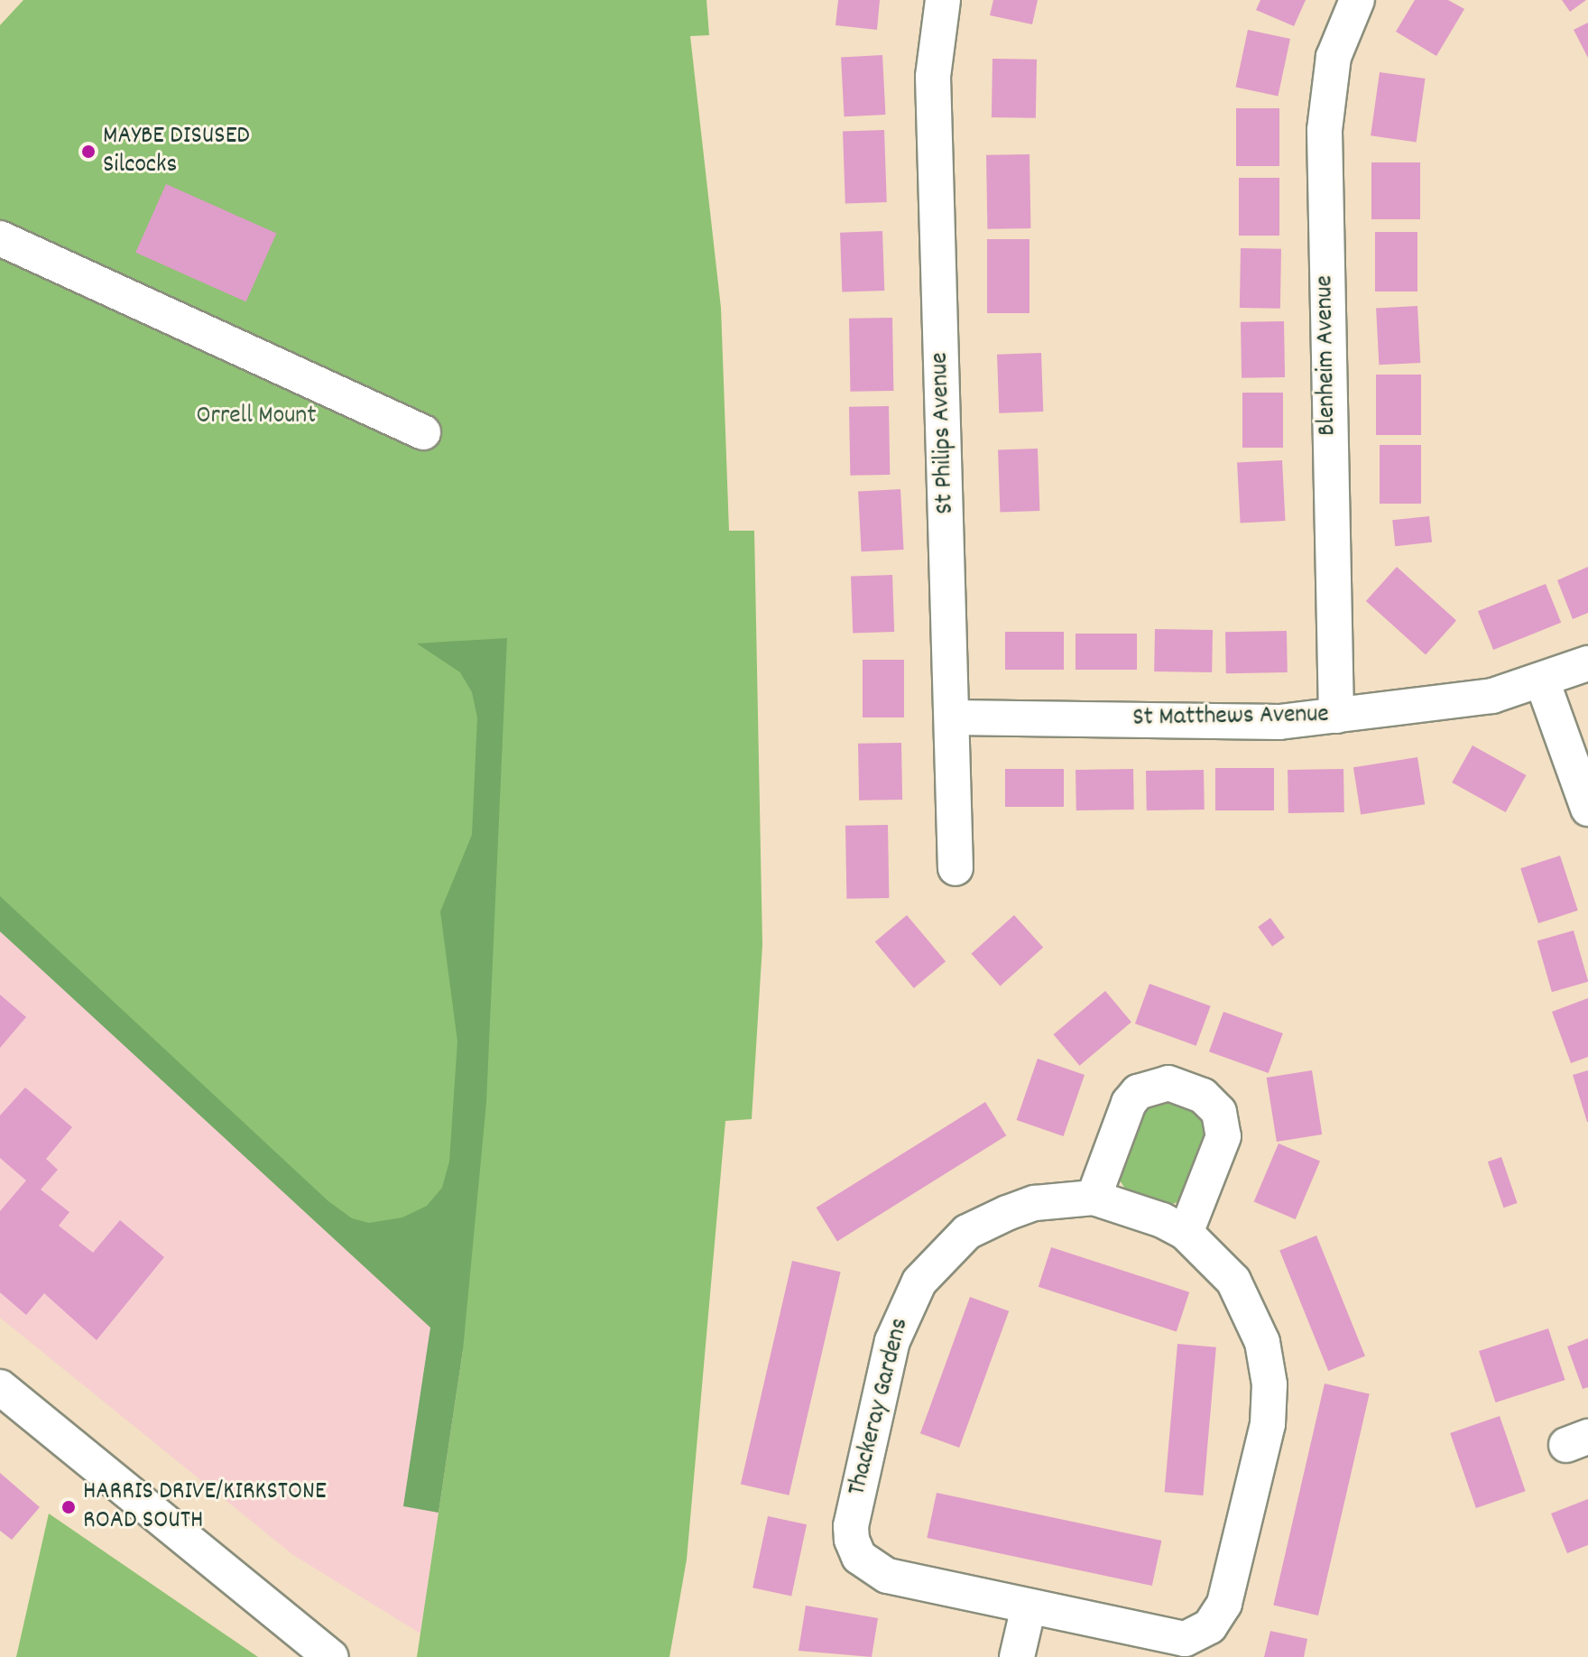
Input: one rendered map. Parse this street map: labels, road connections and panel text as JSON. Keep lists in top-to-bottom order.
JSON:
{
  "streets": {
    "street": [
      "Blenheim Avenue",
      "St Philips Avenue",
      "St Matthews Avenue",
      "Thackeray Gardens"
    ]
  },
  "crossings": [
    ["Blenheim Avenue", "St Matthews Avenue"],
    ["St Philips Avenue", "St Matthews Avenue"]
  ],
  "parks": ["Orrell Mount"],
  "places": ["MAYBE DISUSED Silcocks", "HARRIS DRIVE/KIRKSTONE ROAD SOUTH"]
}
